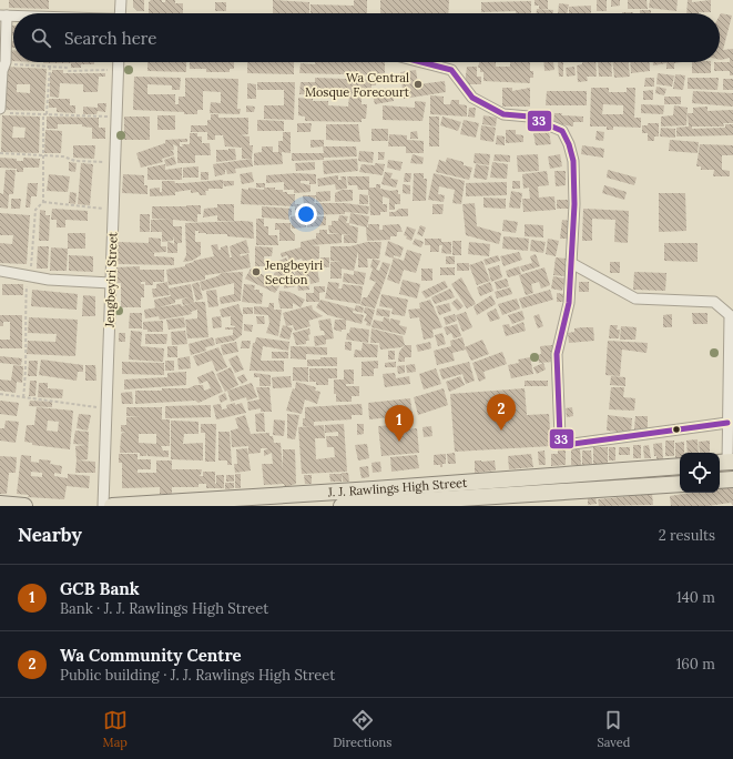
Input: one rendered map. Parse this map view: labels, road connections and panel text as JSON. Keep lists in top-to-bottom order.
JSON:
{
  "streets": {
    "main road": ["J. J. Rawlings High Street"],
    "street": ["Jengbeyiri Street"]
  },
  "places": ["Wa Central Mosque Forecourt", "Jengbeyiri Section"],
  "lines": ["transit line 33"],
  "page": {
    "search": "Search here",
    "pins": ["2", "1"],
    "heading": ["Nearby", "2 results"],
    "list": [
      {
        "mark": "1",
        "name": "GCB Bank",
        "note": "Bank · J. J. Rawlings High Street",
        "value": "140 m"
      },
      {
        "mark": "2",
        "name": "Wa Community Centre",
        "note": "Public building · J. J. Rawlings High Street",
        "value": "160 m"
      }
    ],
    "nav": ["Map", "Directions", "Saved"]
  }
}
